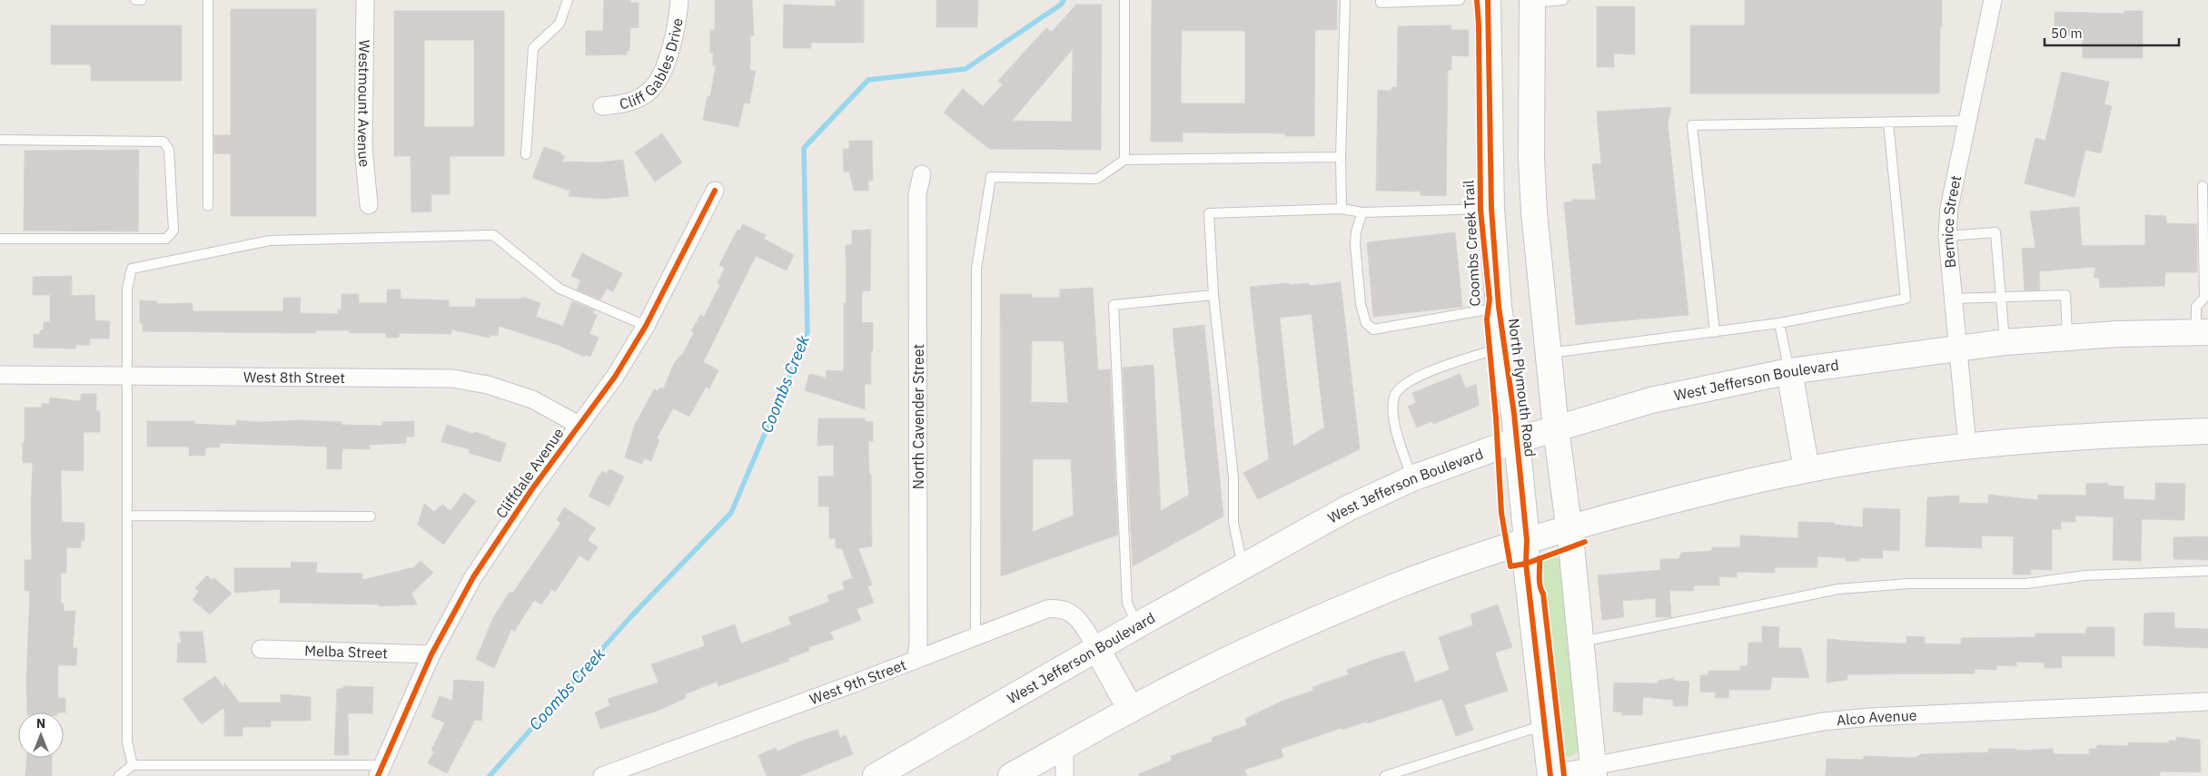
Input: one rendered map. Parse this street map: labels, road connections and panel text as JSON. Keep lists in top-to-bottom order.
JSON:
{
  "streets": {
    "main road": ["West Jefferson Boulevard", "North Plymouth Road"],
    "street": [
      "Cliff Gables Drive",
      "Westmount Avenue",
      "Bernice Street",
      "West 8th Street",
      "North Cavender Street",
      "Cliffdale Avenue",
      "Melba Street",
      "West 9th Street",
      "Alco Avenue"
    ],
    "cycle path": ["Coombs Creek Trail"]
  },
  "crossings": [
    ["Bernice Street", "West Jefferson Boulevard"],
    ["West 8th Street", "Cliffdale Avenue"],
    ["West Jefferson Boulevard", "North Plymouth Road"],
    ["West Jefferson Boulevard", "West 9th Street"],
    ["North Plymouth Road", "Alco Avenue"],
    ["North Cavender Street", "West 9th Street"],
    ["Cliffdale Avenue", "Melba Street"]
  ],
  "water": ["Coombs Creek"],
  "scale_bar": "50 m",
  "north": "top"
}
